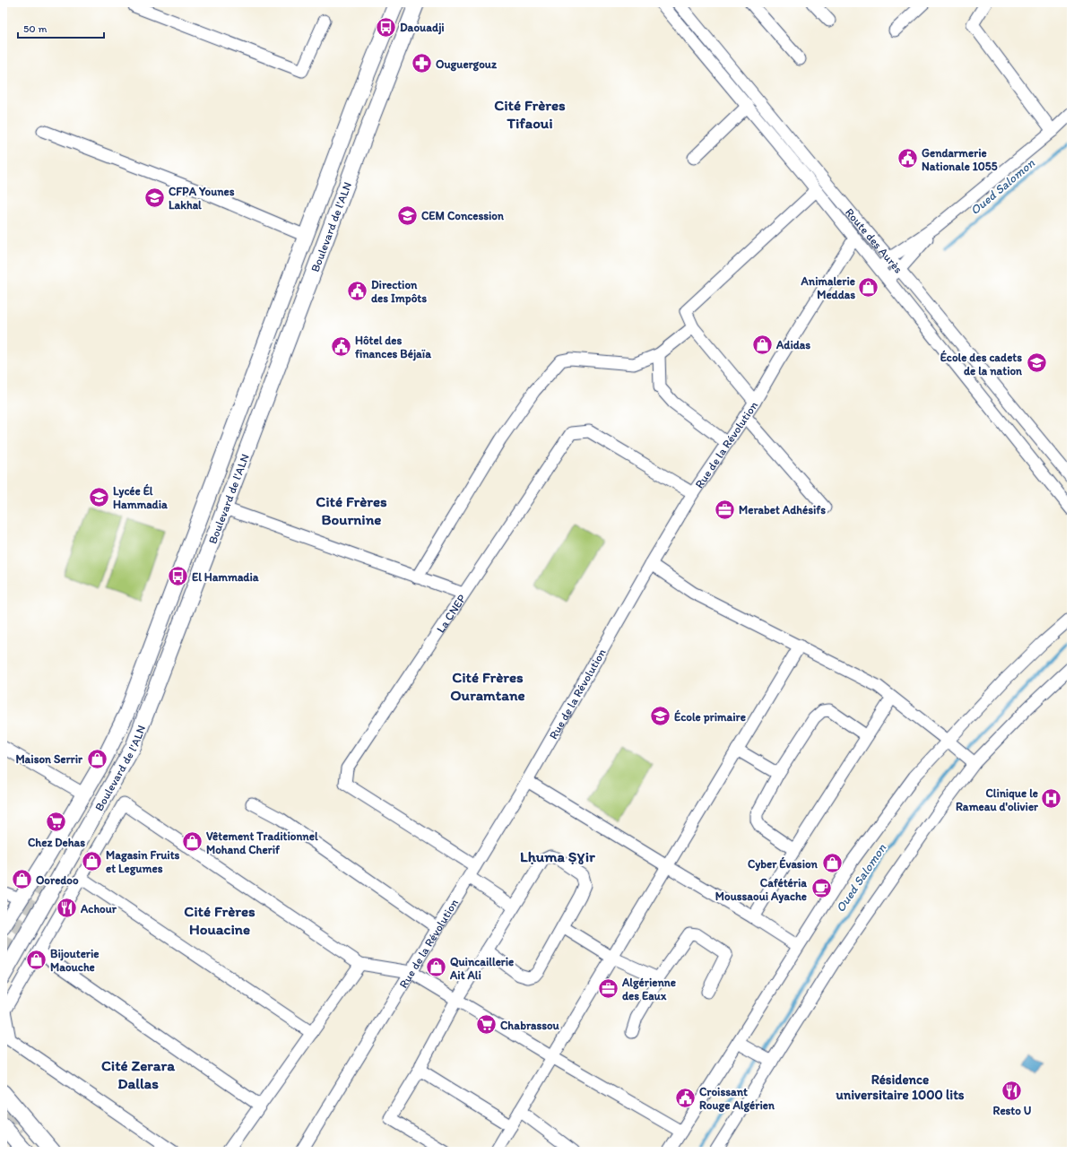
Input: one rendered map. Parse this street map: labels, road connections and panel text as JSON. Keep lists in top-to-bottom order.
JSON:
{
  "streets": {
    "main road": ["Boulevard de l'ALN"],
    "street": ["Route des Aurès", "Rue de la Révolution", "La CNEP"]
  },
  "crossings": [
    ["Route des Aurès", "Rue de la Révolution"],
    ["Rue de la Révolution", "La CNEP"]
  ],
  "districts": [
    "Cité Frères Tifaoui",
    "Cité Frères Bournine",
    "Cité Frères Ouramtane",
    "Lḥuma Ṣɣir",
    "Cité Frères Houacine",
    "Cité Zerara Dallas",
    "Résidence universitaire 1000 lits"
  ],
  "water": ["Oued Salomon"],
  "places": {
    "bus stop": ["Daouadji", "El Hammadia"],
    "pharmacy": ["Ouguergouz"],
    "public building": [
      "Gendarmerie Nationale 1055",
      "Direction des Impôts",
      "Hôtel des finances Béjaïa",
      "Croissant Rouge Algérien"
    ],
    "school or university": [
      "CFPA Younes Lakhal",
      "CEM Concession",
      "École des cadets de la nation",
      "Lycée Él Hammadia",
      "École primaire"
    ],
    "shop": [
      "Animalerie Meddas",
      "Adidas",
      "Maison Serrir",
      "Vêtement Traditionnel Mohand Cherif",
      "Magasin Fruits et Legumes",
      "Cyber Évasion",
      "Ooredoo",
      "Bijouterie Maouche",
      "Quincaillerie Ait Ali"
    ],
    "office": ["Merabet Adhésifs", "Algérienne des Eaux"],
    "hospital": ["Clinique le Rameau d'olivier"],
    "supermarket": ["Chez Dehas", "Chabrassou"],
    "cafe": ["Cafétéria Moussaoui Ayache"],
    "restaurant": ["Achour", "Resto U"]
  },
  "scale_bar": "50 m"
}
